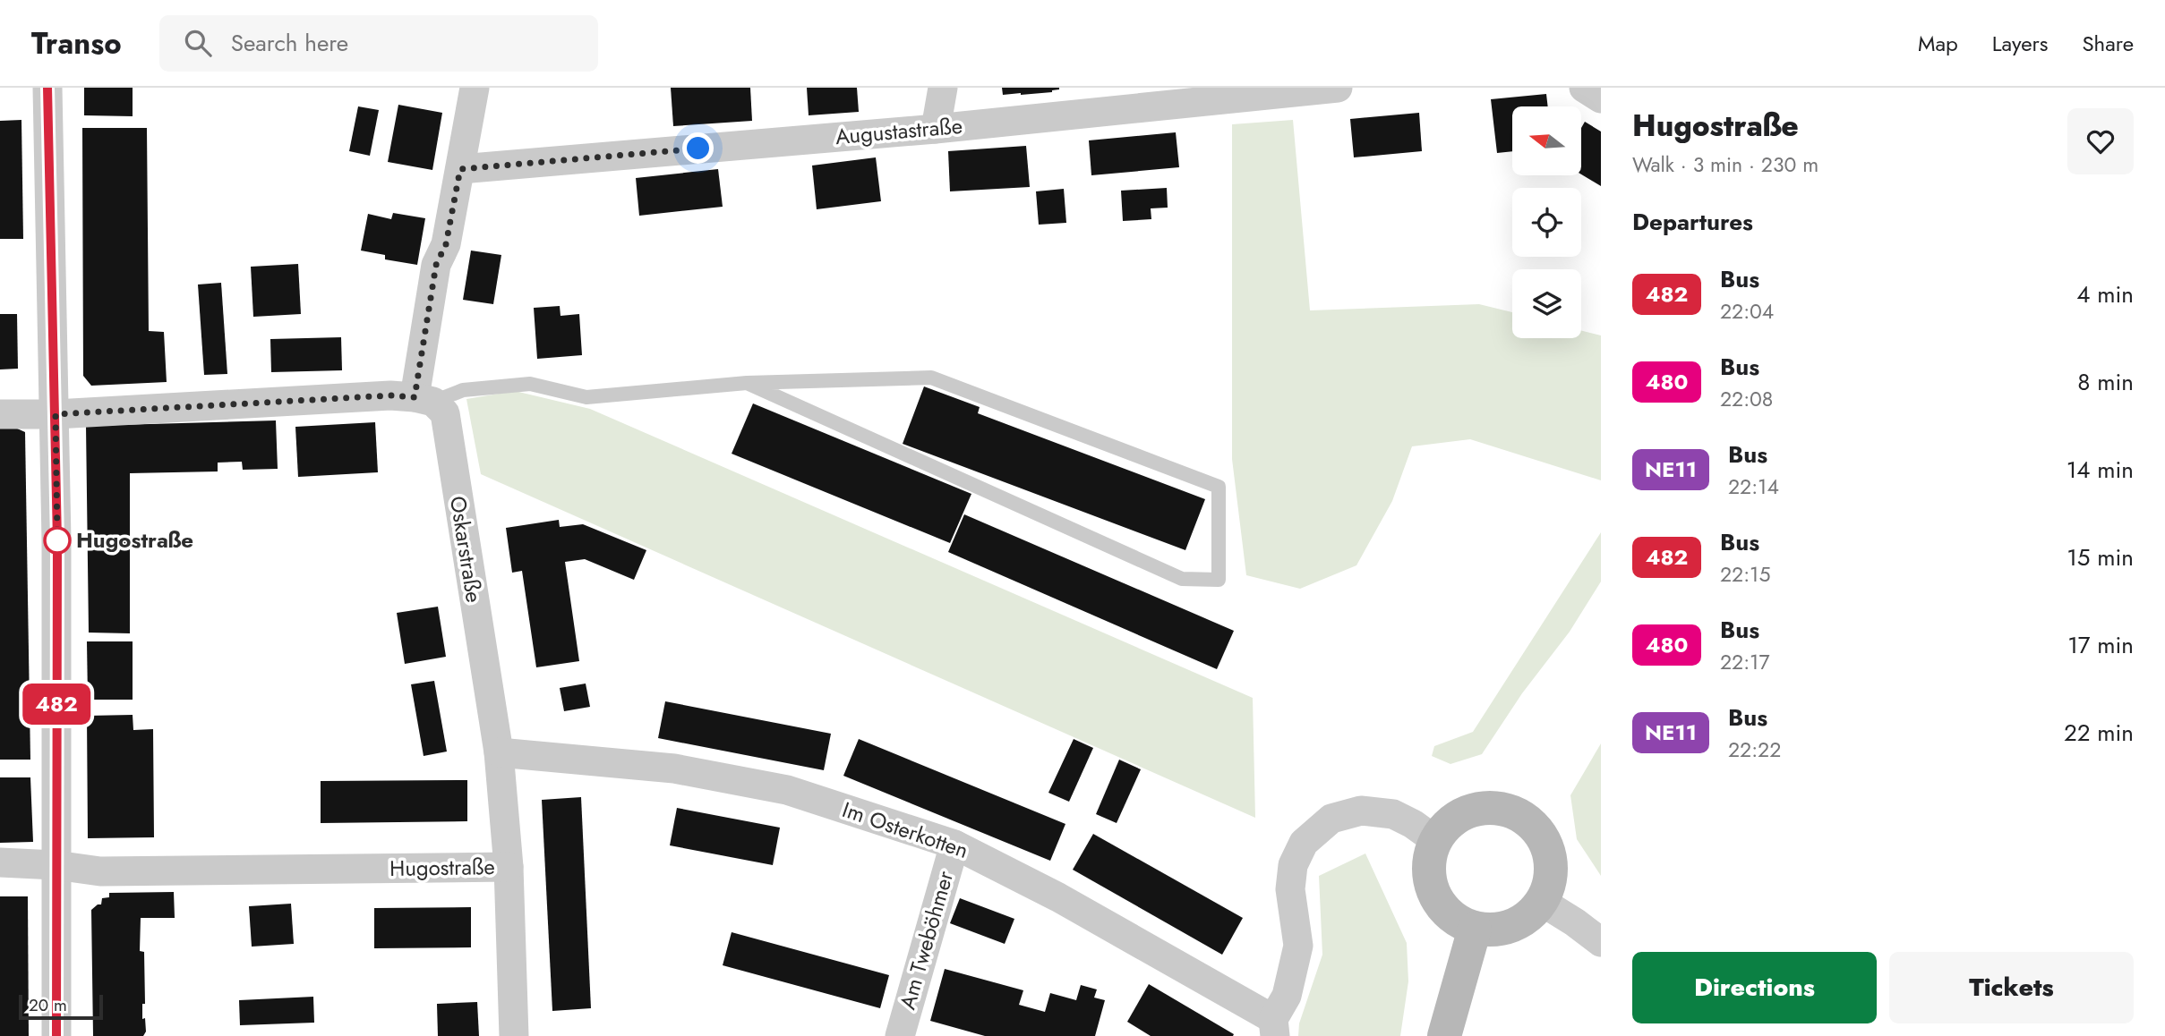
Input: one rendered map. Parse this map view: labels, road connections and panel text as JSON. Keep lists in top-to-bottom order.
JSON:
{
  "streets": {
    "street": [
      "Augustastraße",
      "Oskarstraße",
      "Im Osterkotten",
      "Hugostraße",
      "Am Tweböhmer"
    ]
  },
  "crossings": [
    ["Oskarstraße", "Im Osterkotten"],
    ["Oskarstraße", "Hugostraße"],
    ["Im Osterkotten", "Am Tweböhmer"]
  ],
  "places": ["Hugostraße"],
  "lines": ["bus line 482"],
  "scale_bar": "20 m",
  "north": "left",
  "page": {
    "header": "Transo",
    "search": "Search here",
    "nav": ["Map", "Layers", "Share"],
    "on_map": "482",
    "heading": [
      ["Hugostraße", "Walk · 3 min · 230 m"],
      "Departures"
    ],
    "list": [
      {
        "mark": "482",
        "name": "Bus",
        "note": "22:04",
        "value": "4 min"
      },
      {
        "mark": "480",
        "name": "Bus",
        "note": "22:08",
        "value": "8 min"
      },
      {
        "mark": "NE11",
        "name": "Bus",
        "note": "22:14",
        "value": "14 min"
      },
      {
        "mark": "482",
        "name": "Bus",
        "note": "22:15",
        "value": "15 min"
      },
      {
        "mark": "480",
        "name": "Bus",
        "note": "22:17",
        "value": "17 min"
      },
      {
        "mark": "NE11",
        "name": "Bus",
        "note": "22:22",
        "value": "22 min"
      }
    ],
    "buttons": ["Directions", "Tickets"],
    "scale": "20 m"
  }
}
